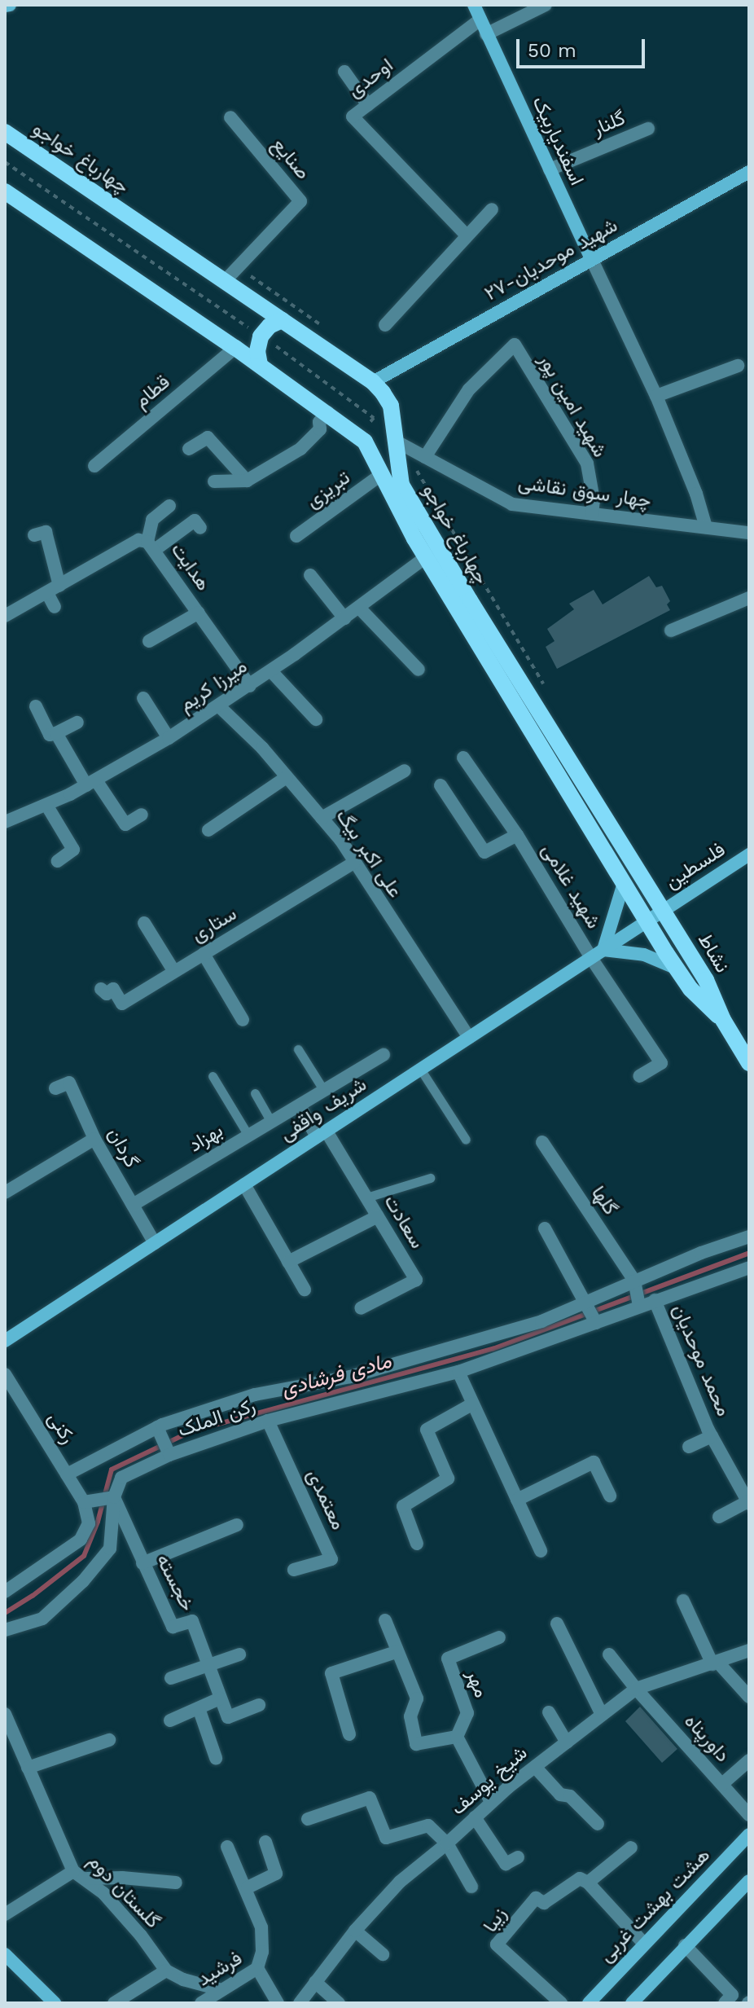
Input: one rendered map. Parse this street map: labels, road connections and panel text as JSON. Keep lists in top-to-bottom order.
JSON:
{
  "streets": {
    "main road": [
      "اسفندیاربیک",
      "چهارباغ خواجو",
      "۲۷-شهید موحدیان",
      "فلسطین",
      "نشاط",
      "شریف واقفی",
      "هشت بهشت غربی"
    ],
    "street": [
      "اوحدی",
      "گلنار",
      "صنایع",
      "قطام",
      "شهید امین پور",
      "تبریزی",
      "چهار سوق نقاشی",
      "هدایت",
      "میرزا کریم",
      "علی اکبر بیگ",
      "شهید غلامی",
      "ستاری",
      "بهزاد",
      "گردان",
      "گلها",
      "سعادت",
      "محمد موحدیان",
      "رکن الملک",
      "رکنی",
      "معتمدی",
      "خجسته",
      "مهر",
      "داورپناه",
      "شیخ یوسف",
      "گلستان دوم",
      "زیبا",
      "فرشید"
    ]
  },
  "crossings": [
    ["اوحدی", "اسفندیاربیک"],
    ["گلنار", "اسفندیاربیک"],
    ["اسفندیاربیک", "۲۷-شهید موحدیان"],
    ["چهارباغ خواجو", "صنایع"],
    ["چهارباغ خواجو", "۲۷-شهید موحدیان"],
    ["چهارباغ خواجو", "قطام"],
    ["چهارباغ خواجو", "تبریزی"],
    ["چهارباغ خواجو", "چهار سوق نقاشی"],
    ["چهارباغ خواجو", "میرزا کریم"],
    ["چهارباغ خواجو", "فلسطین"],
    ["چهارباغ خواجو", "نشاط"],
    ["چهارباغ خواجو", "شریف واقفی"],
    ["شهید امین پور", "چهار سوق نقاشی"],
    ["هدایت", "میرزا کریم"],
    ["میرزا کریم", "علی اکبر بیگ"],
    ["علی اکبر بیگ", "ستاری"],
    ["علی اکبر بیگ", "شریف واقفی"],
    ["فلسطین", "نشاط"],
    ["فلسطین", "شریف واقفی"],
    ["شهید غلامی", "شریف واقفی"],
    ["نشاط", "شریف واقفی"],
    ["شریف واقفی", "گردان"],
    ["شریف واقفی", "سعادت"],
    ["بهزاد", "گردان"],
    ["گلها", "رکن الملک"],
    ["محمد موحدیان", "رکن الملک"],
    ["رکن الملک", "رکنی"],
    ["رکن الملک", "معتمدی"],
    ["رکن الملک", "خجسته"],
    ["داورپناه", "شیخ یوسف"]
  ],
  "water": ["مادی فرشادی"],
  "scale_bar": "50 m"
}
